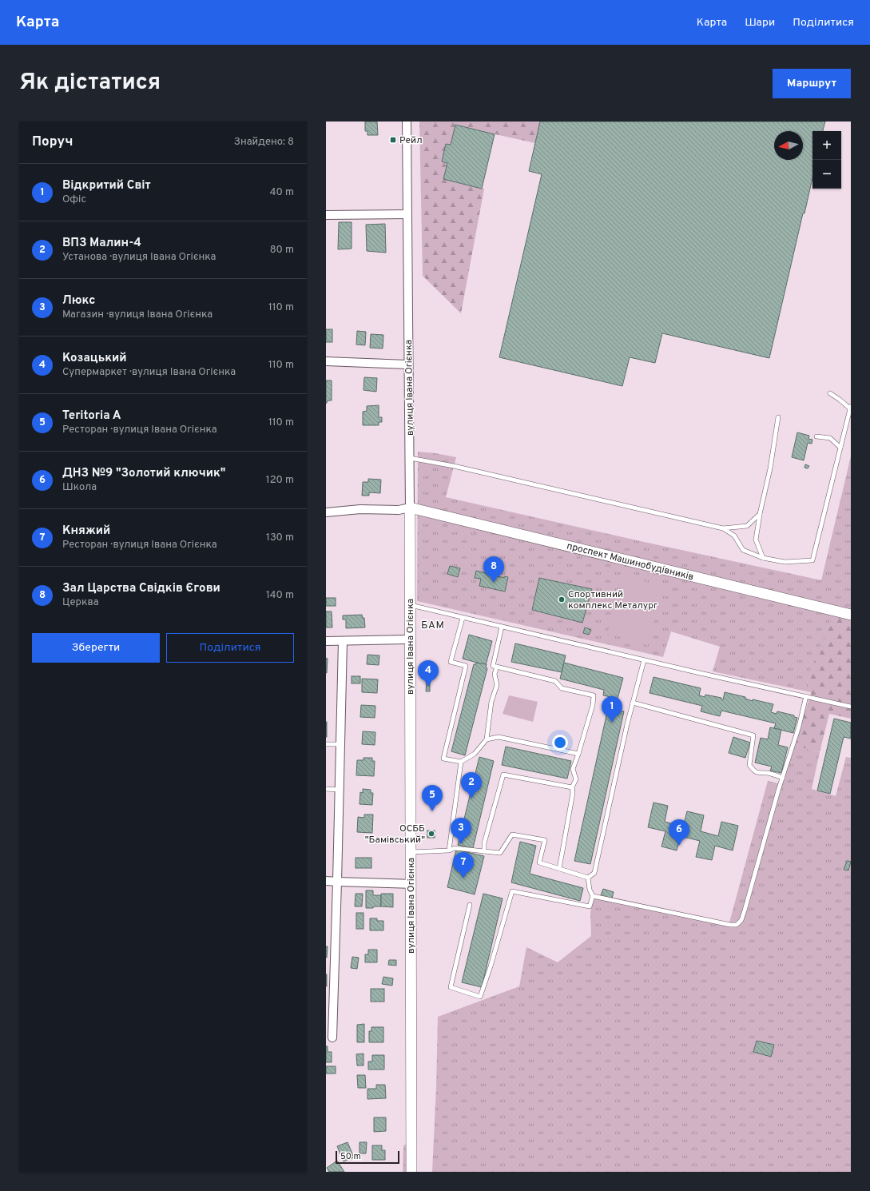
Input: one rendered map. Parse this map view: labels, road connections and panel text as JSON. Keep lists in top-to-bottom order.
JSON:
{
  "streets": {
    "street": ["вулиця Івана Огієнка", "проспект Машинобудівників"]
  },
  "crossings": [
    ["вулиця Івана Огієнка", "проспект Машинобудівників"]
  ],
  "districts": ["БАМ"],
  "places": {
    "transit": ["Рейл"],
    "other": ["Спортивний комплекс Металург", "ОСББ \"Бамівський\""]
  },
  "scale_bar": "50 m",
  "north": "left",
  "page": {
    "header": "Карта",
    "nav": ["Карта", "Шари", "Поділитися"],
    "title": "Як дістатися",
    "buttons": [
      "Маршрут",
      ["Зберегти", "Поділитися"]
    ],
    "heading": ["Поруч", "Знайдено: 8"],
    "map_buttons": ["+", "−"],
    "list": [
      {
        "mark": "1",
        "name": "Відкритий Світ",
        "note": "Офіс",
        "value": "40 m"
      },
      {
        "mark": "2",
        "name": "ВПЗ Малин-4",
        "note": "Установа · вулиця Івана Огієнка",
        "value": "80 m"
      },
      {
        "mark": "3",
        "name": "Люкс",
        "note": "Магазин · вулиця Івана Огієнка",
        "value": "110 m"
      },
      {
        "mark": "4",
        "name": "Козацький",
        "note": "Супермаркет · вулиця Івана Огієнка",
        "value": "110 m"
      },
      {
        "mark": "5",
        "name": "Teritoria A",
        "note": "Ресторан · вулиця Івана Огієнка",
        "value": "110 m"
      },
      {
        "mark": "6",
        "name": "ДНЗ №9 \"Золотий ключик\"",
        "note": "Школа",
        "value": "120 m"
      },
      {
        "mark": "7",
        "name": "Княжий",
        "note": "Ресторан · вулиця Івана Огієнка",
        "value": "130 m"
      },
      {
        "mark": "8",
        "name": "Зал Царства Свідків Єгови",
        "note": "Церква",
        "value": "140 m"
      }
    ],
    "pins": [
      "8",
      "4",
      "1",
      "2",
      "5",
      "3",
      "6",
      "7"
    ],
    "scale": "50 m"
  }
}
